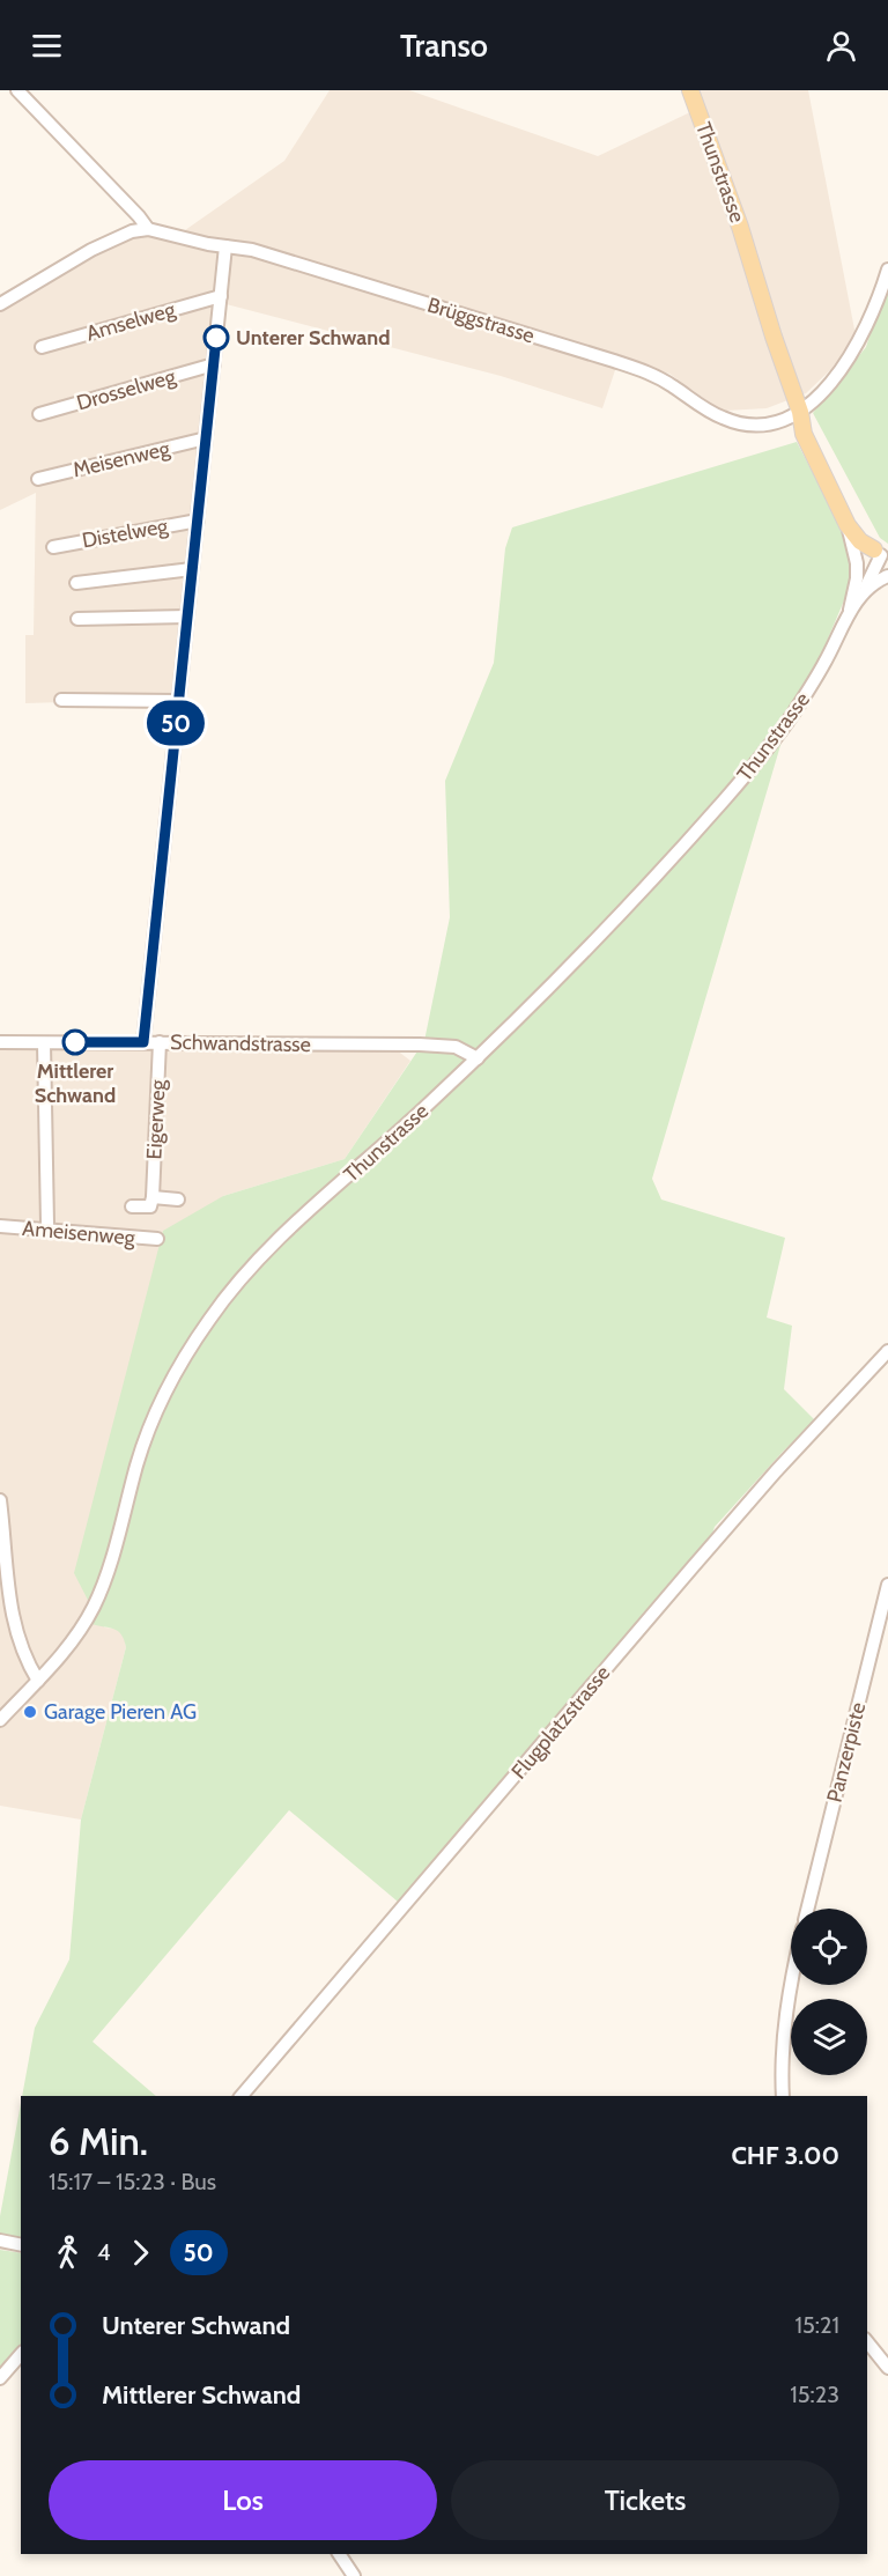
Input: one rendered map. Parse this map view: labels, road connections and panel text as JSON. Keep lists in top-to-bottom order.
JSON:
{
  "streets": {
    "main road": ["Thunstrasse"],
    "street": [
      "Brüggstrasse",
      "Amselweg",
      "Drosselweg",
      "Meisenweg",
      "Distelweg",
      "Schwandstrasse",
      "Eigerweg",
      "Ameisenweg",
      "Flugplatzstrasse",
      "Panzerpiste"
    ]
  },
  "crossings": [
    ["Thunstrasse", "Brüggstrasse"],
    ["Thunstrasse", "Schwandstrasse"],
    ["Schwandstrasse", "Eigerweg"]
  ],
  "places": ["Unterer Schwand", "Mittlerer Schwand", "Garage Pieren AG"],
  "lines": ["bus line 50"],
  "page": {
    "header": "Transo",
    "on_map": "50",
    "heading": ["6 Min.", "15:17 – 15:23 · Bus", "CHF 3.00"],
    "legs": ["4", "50"],
    "list": [
      {
        "name": "Unterer Schwand",
        "value": "15:21"
      },
      {
        "name": "Mittlerer Schwand",
        "value": "15:23"
      }
    ],
    "buttons": ["Los", "Tickets"]
  }
}
